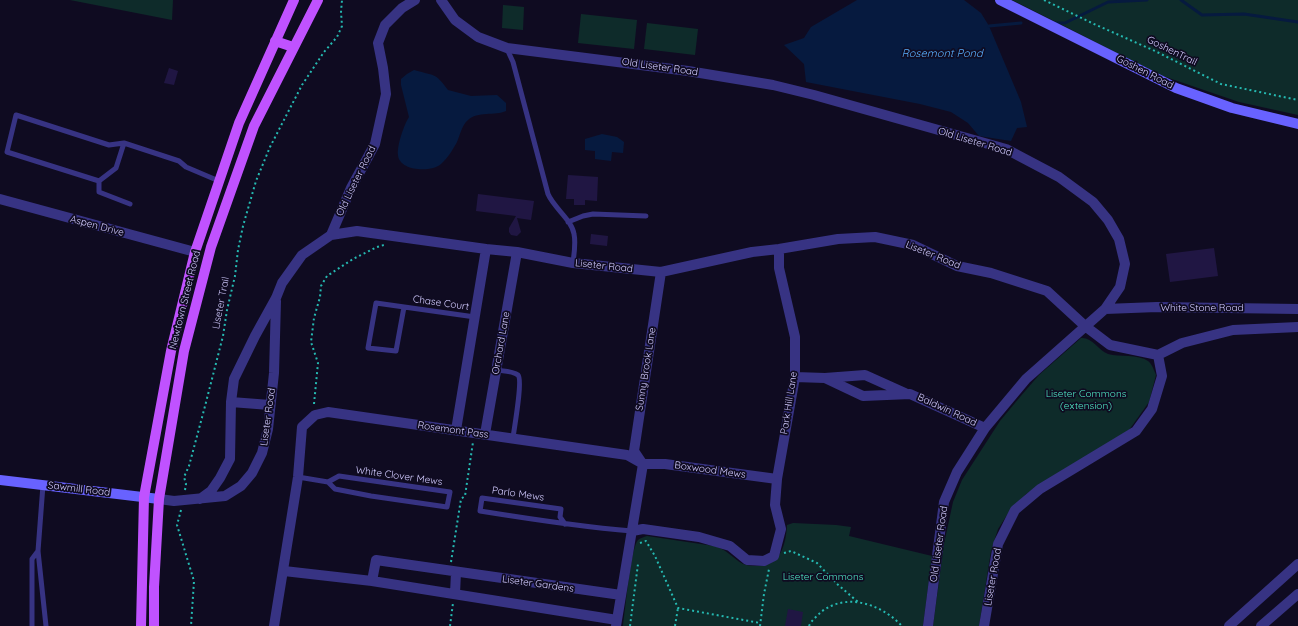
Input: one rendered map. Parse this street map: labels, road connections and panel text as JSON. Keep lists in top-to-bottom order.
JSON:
{
  "streets": {
    "main road": ["Goshen Road", "Newtown Street Road", "Sawmill Road"],
    "street": [
      "Old Liseter Road",
      "Aspen Drive",
      "Liseter Road",
      "White Stone Road",
      "Orchard Lane",
      "Sunny Brook Lane",
      "Park Hill Lane",
      "Baldwin Road",
      "Rosemont Pass",
      "Boxwood Mews",
      "Liseter Gardens"
    ],
    "lane": ["Chase Court", "White Clover Mews", "Parlo Mews"],
    "path": ["GoshenTrail", "Liseter Trail"]
  },
  "crossings": [
    ["Old Liseter Road", "Liseter Road"],
    ["Old Liseter Road", "White Stone Road"],
    ["Old Liseter Road", "Baldwin Road"],
    ["Aspen Drive", "Newtown Street Road"],
    ["Liseter Road", "Newtown Street Road"],
    ["Liseter Road", "Liseter Trail"],
    ["Liseter Road", "Orchard Lane"],
    ["Liseter Road", "Sunny Brook Lane"],
    ["Liseter Road", "Park Hill Lane"],
    ["Liseter Road", "Sawmill Road"],
    ["Newtown Street Road", "Sawmill Road"],
    ["Orchard Lane", "Rosemont Pass"],
    ["Sunny Brook Lane", "Rosemont Pass"],
    ["Sunny Brook Lane", "Boxwood Mews"],
    ["Park Hill Lane", "Baldwin Road"],
    ["Park Hill Lane", "Boxwood Mews"],
    ["Rosemont Pass", "Boxwood Mews"],
    ["Rosemont Pass", "White Clover Mews"]
  ],
  "water": ["Rosemont Pond"],
  "parks": ["Liseter Commons (extension)", "Liseter Commons"]
}
